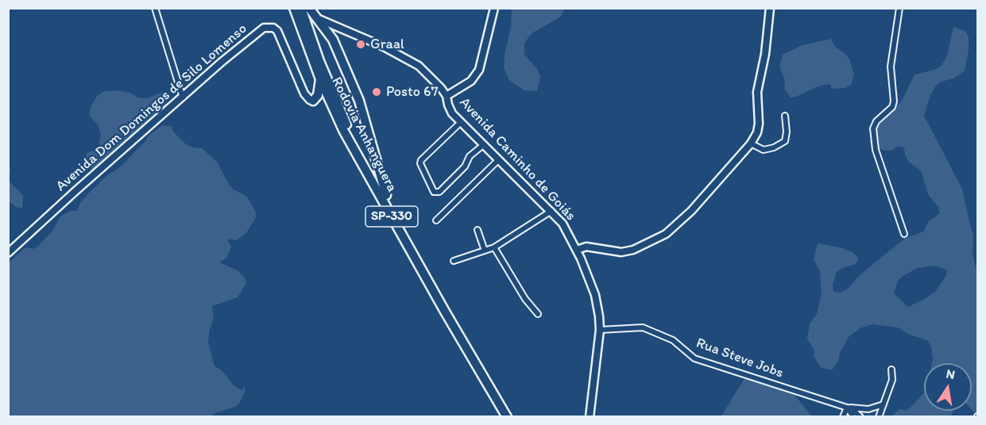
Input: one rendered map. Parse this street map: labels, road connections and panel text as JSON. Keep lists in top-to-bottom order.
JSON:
{
  "streets": {
    "highway": ["Rodovia Anhanguera", "SP-330"],
    "street": ["Avenida Dom Domingos de Silo Lomenso", "Avenida Caminho de Goiás", "Rua Steve Jobs"]
  },
  "crossings": [
    ["Avenida Caminho de Goiás", "Rua Steve Jobs"]
  ],
  "places": ["Graal", "Posto 67"],
  "north": "top"
}
